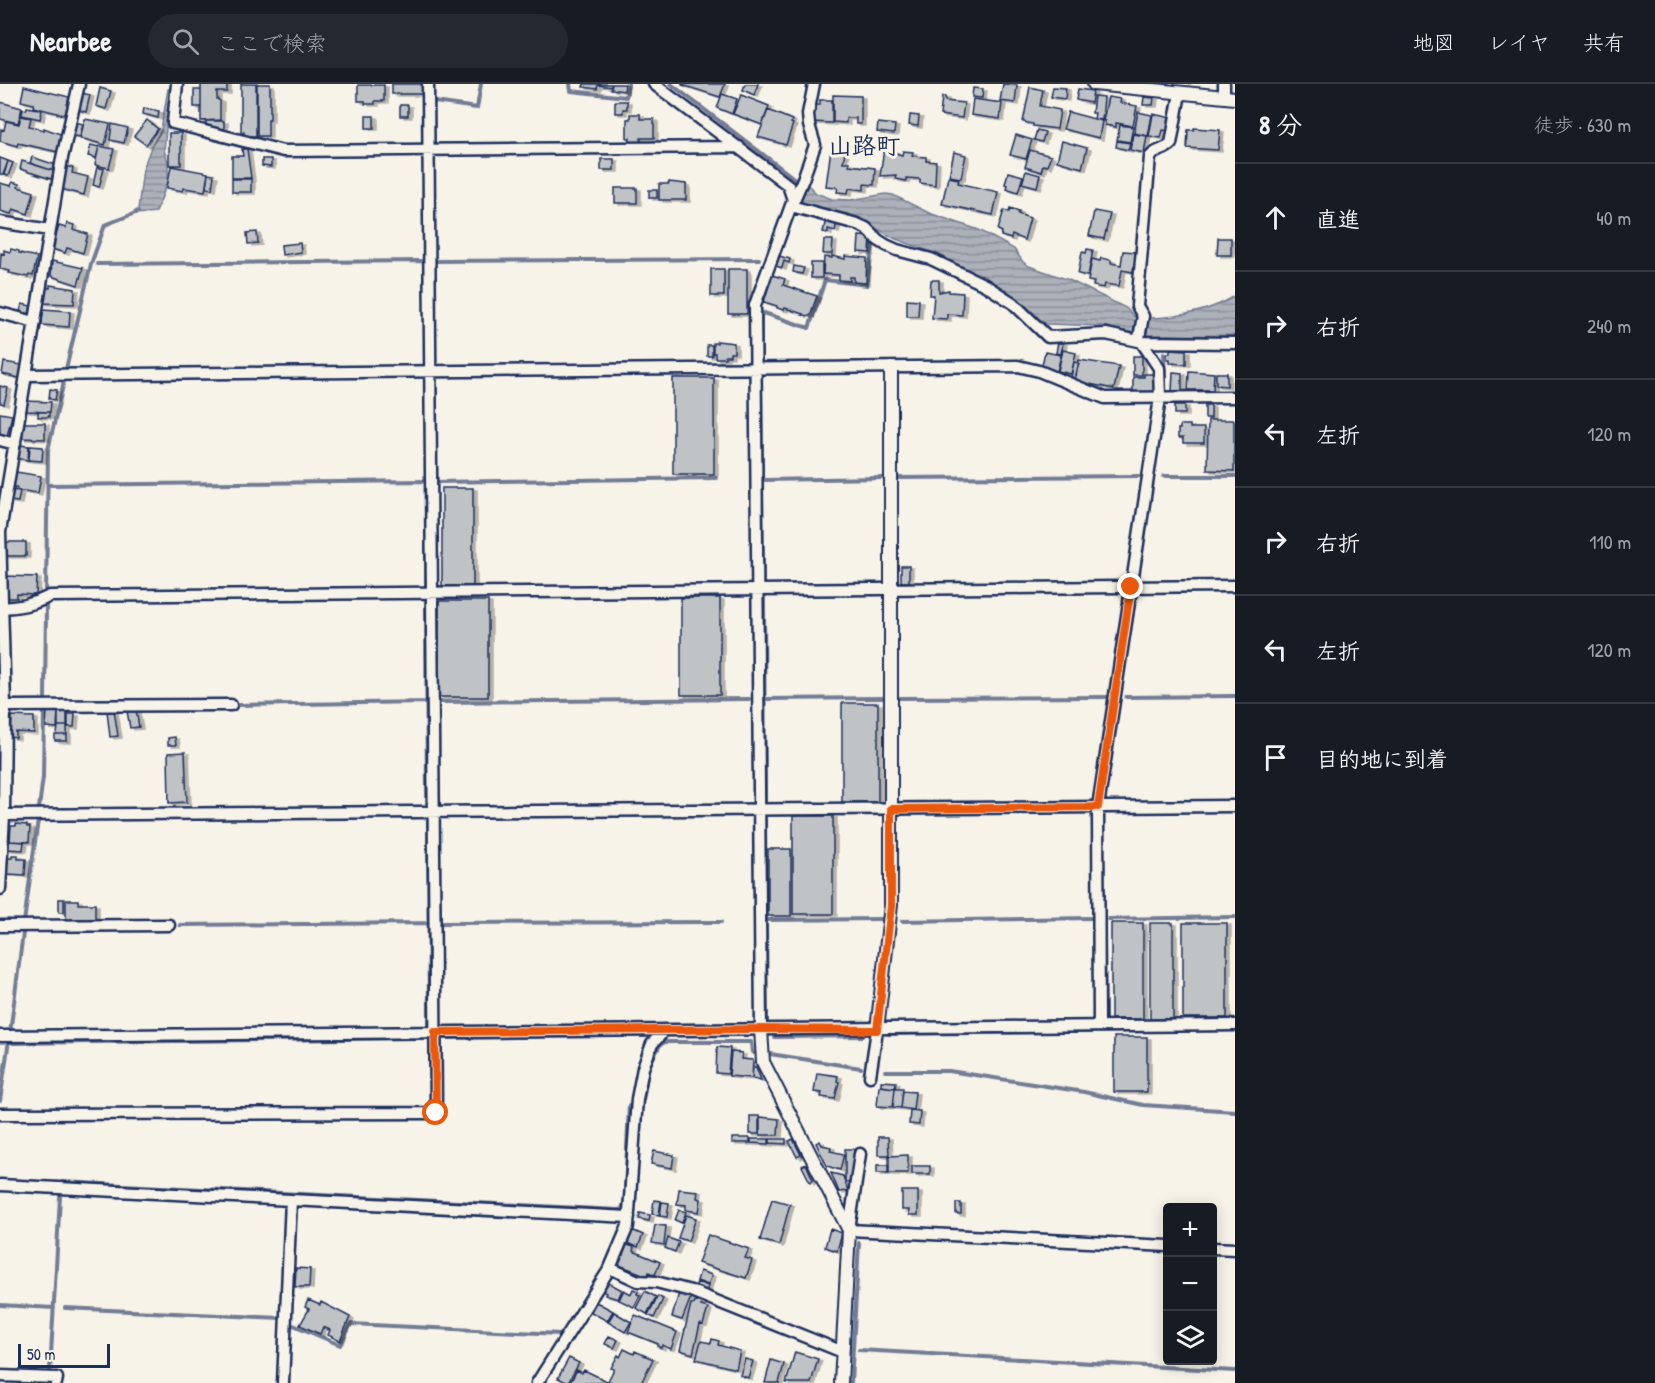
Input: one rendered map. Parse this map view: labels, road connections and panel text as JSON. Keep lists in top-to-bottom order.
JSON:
{
  "districts": ["山路町"],
  "scale_bar": "50 m",
  "page": {
    "header": "Nearbee",
    "search": "ここで検索",
    "nav": ["地図", "レイヤ", "共有"],
    "heading": ["8 分", "徒歩 · 630 m"],
    "list": [
      ["直進", "40 m"],
      ["右折", "240 m"],
      ["左折", "120 m"],
      ["右折", "110 m"],
      ["左折", "120 m"],
      "目的地に到着"
    ],
    "map_buttons": ["+", "−"],
    "scale": "50 m"
  }
}
